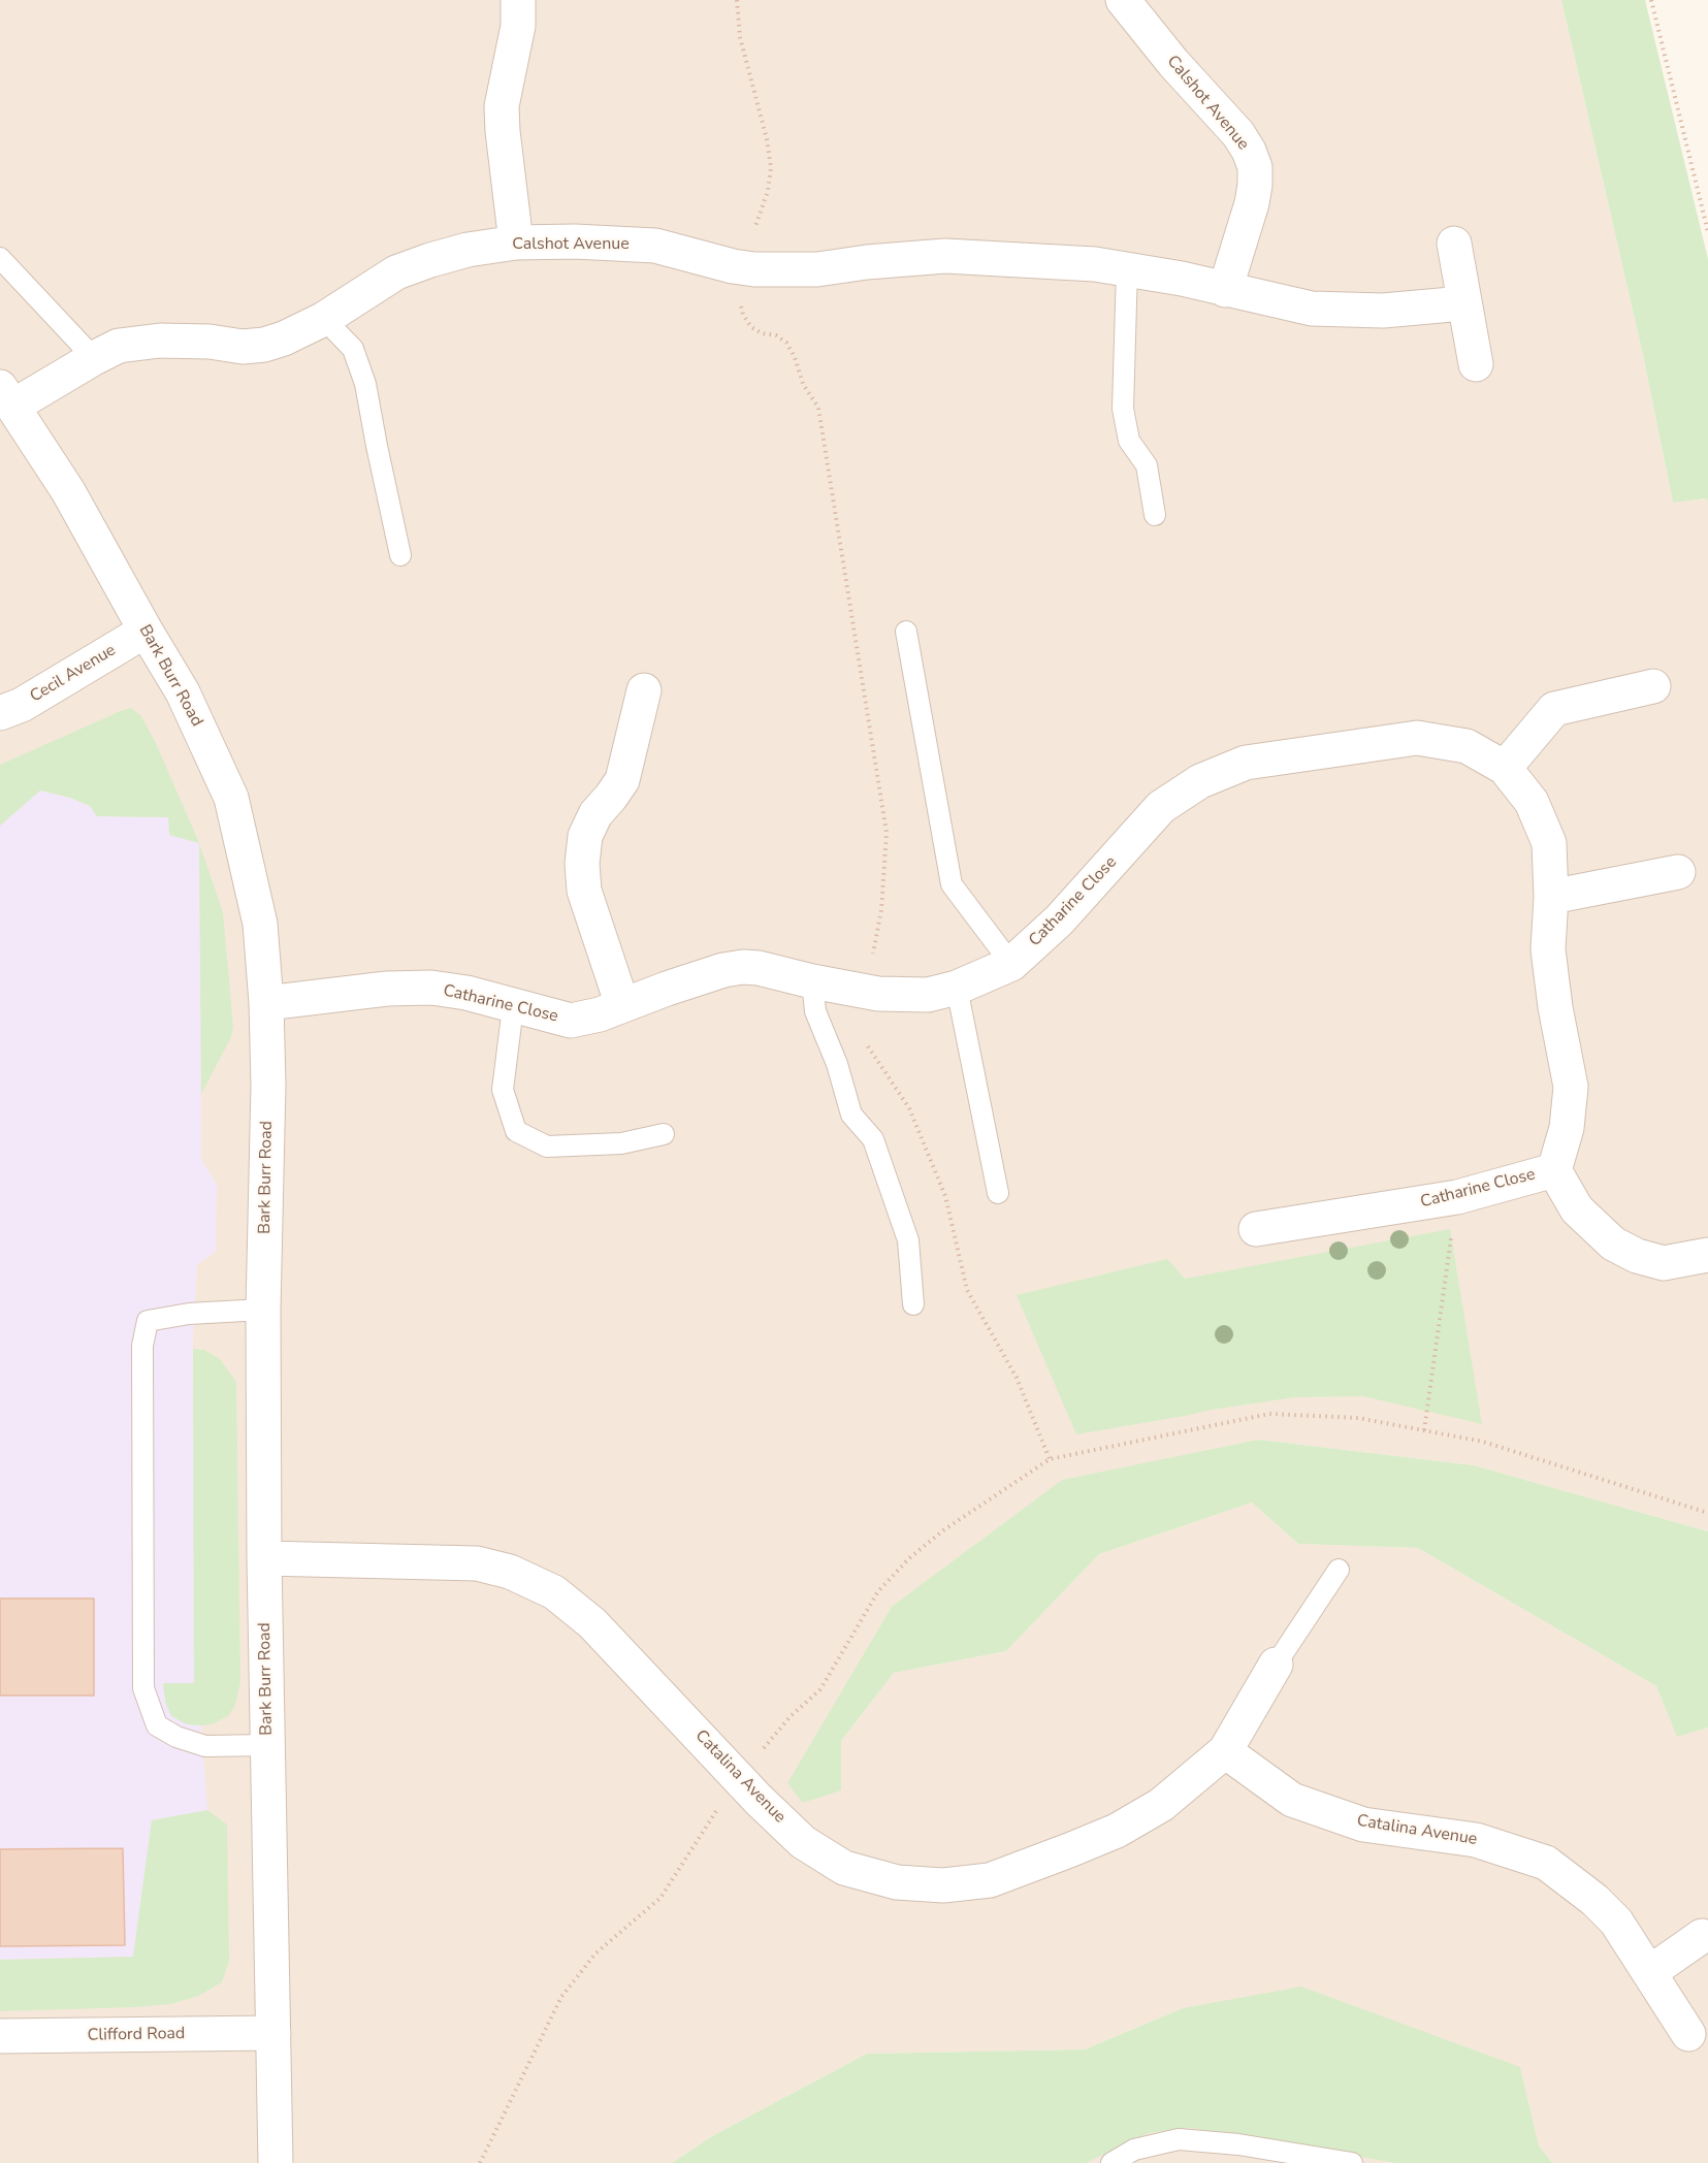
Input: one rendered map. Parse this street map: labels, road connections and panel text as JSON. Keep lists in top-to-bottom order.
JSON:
{
  "streets": {
    "street": [
      "Calshot Avenue",
      "Cecil Avenue",
      "Bark Burr Road",
      "Catharine Close",
      "Catalina Avenue",
      "Clifford Road"
    ]
  },
  "crossings": [
    ["Calshot Avenue", "Bark Burr Road"],
    ["Cecil Avenue", "Bark Burr Road"],
    ["Bark Burr Road", "Catharine Close"],
    ["Bark Burr Road", "Catalina Avenue"],
    ["Bark Burr Road", "Clifford Road"]
  ]
}
